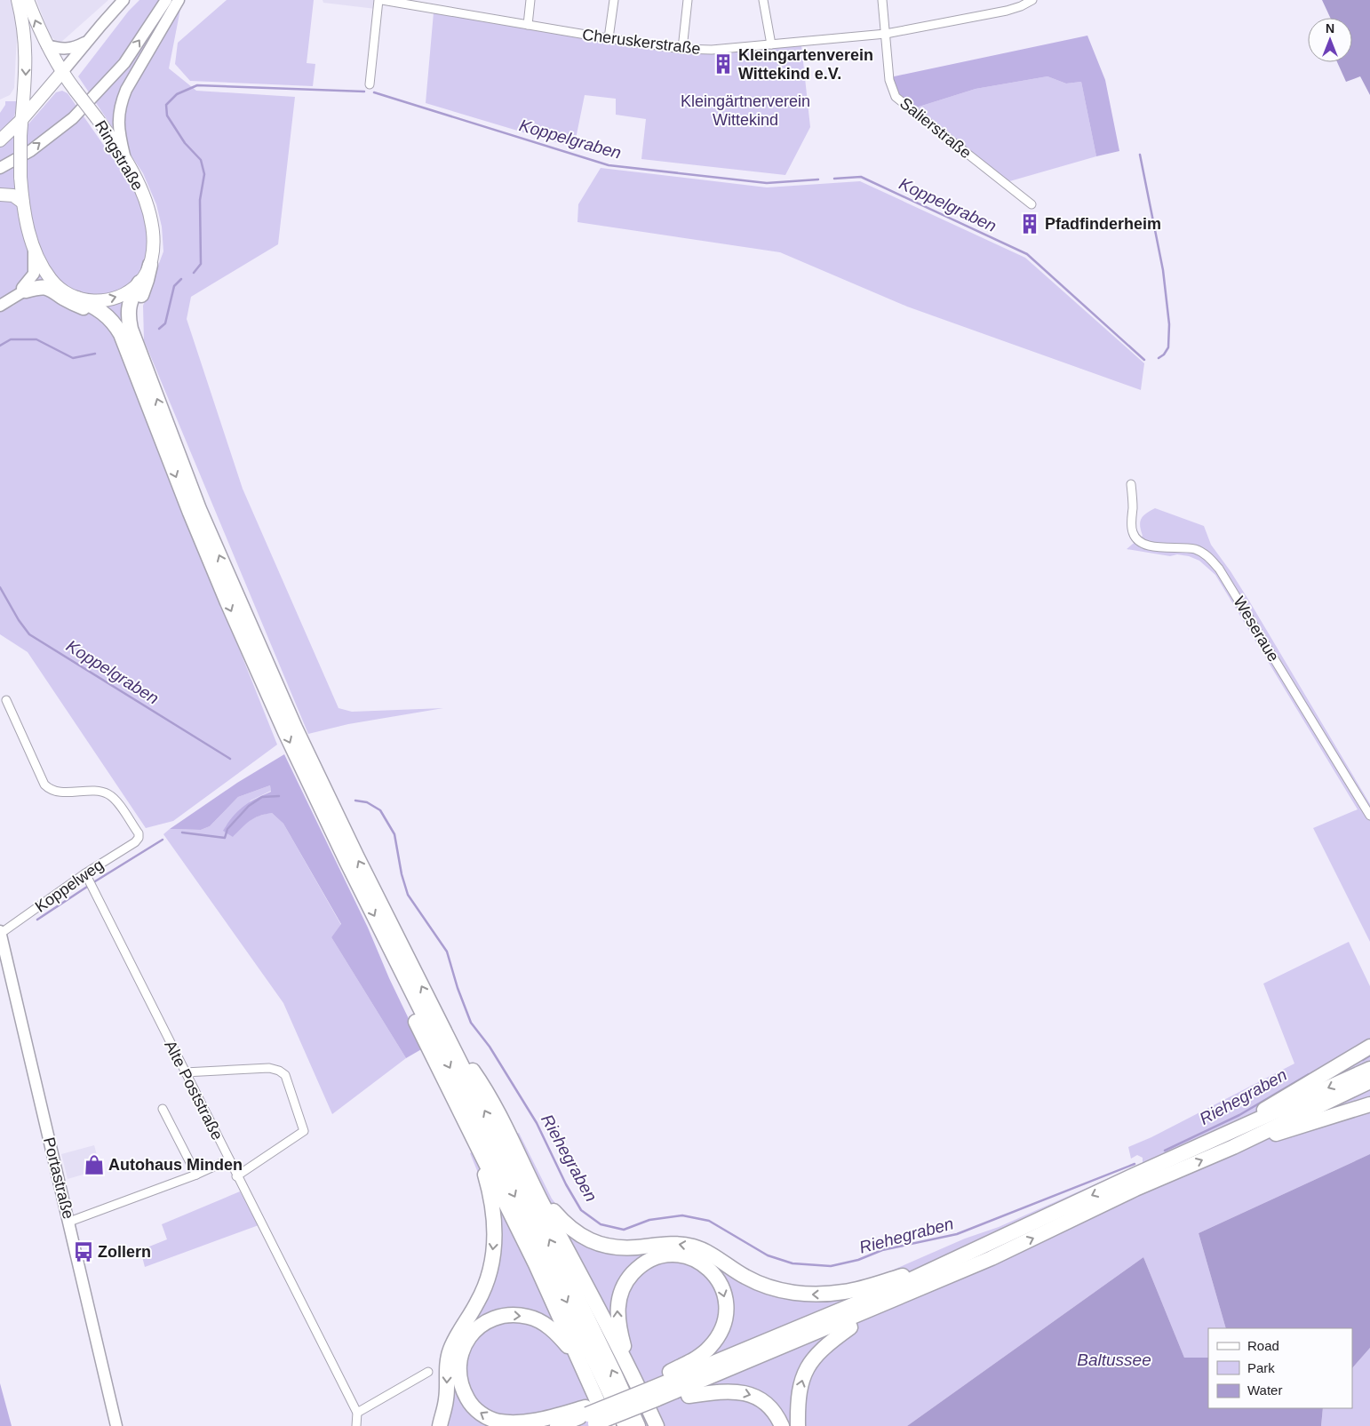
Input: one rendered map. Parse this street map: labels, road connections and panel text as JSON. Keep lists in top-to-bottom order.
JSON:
{
  "streets": {
    "main road": ["Ringstraße", "Portastraße"],
    "street": [
      "Cheruskerstraße",
      "Salierstraße",
      "Weseraue",
      "Koppelweg",
      "Alte Poststraße"
    ]
  },
  "crossings": [
    ["Cheruskerstraße", "Salierstraße"],
    ["Koppelweg", "Alte Poststraße"],
    ["Koppelweg", "Portastraße"]
  ],
  "water": ["Koppelgraben", "Riehegraben", "Baltussee"],
  "parks": ["Kleingärtnerverein Wittekind"],
  "places": {
    "building": ["Kleingartenverein Wittekind e.V.", "Pfadfinderheim"],
    "shop": ["Autohaus Minden"],
    "bus stop": ["Zollern"]
  },
  "legend": ["Road", "Park", "Water"],
  "north": "top"
}
